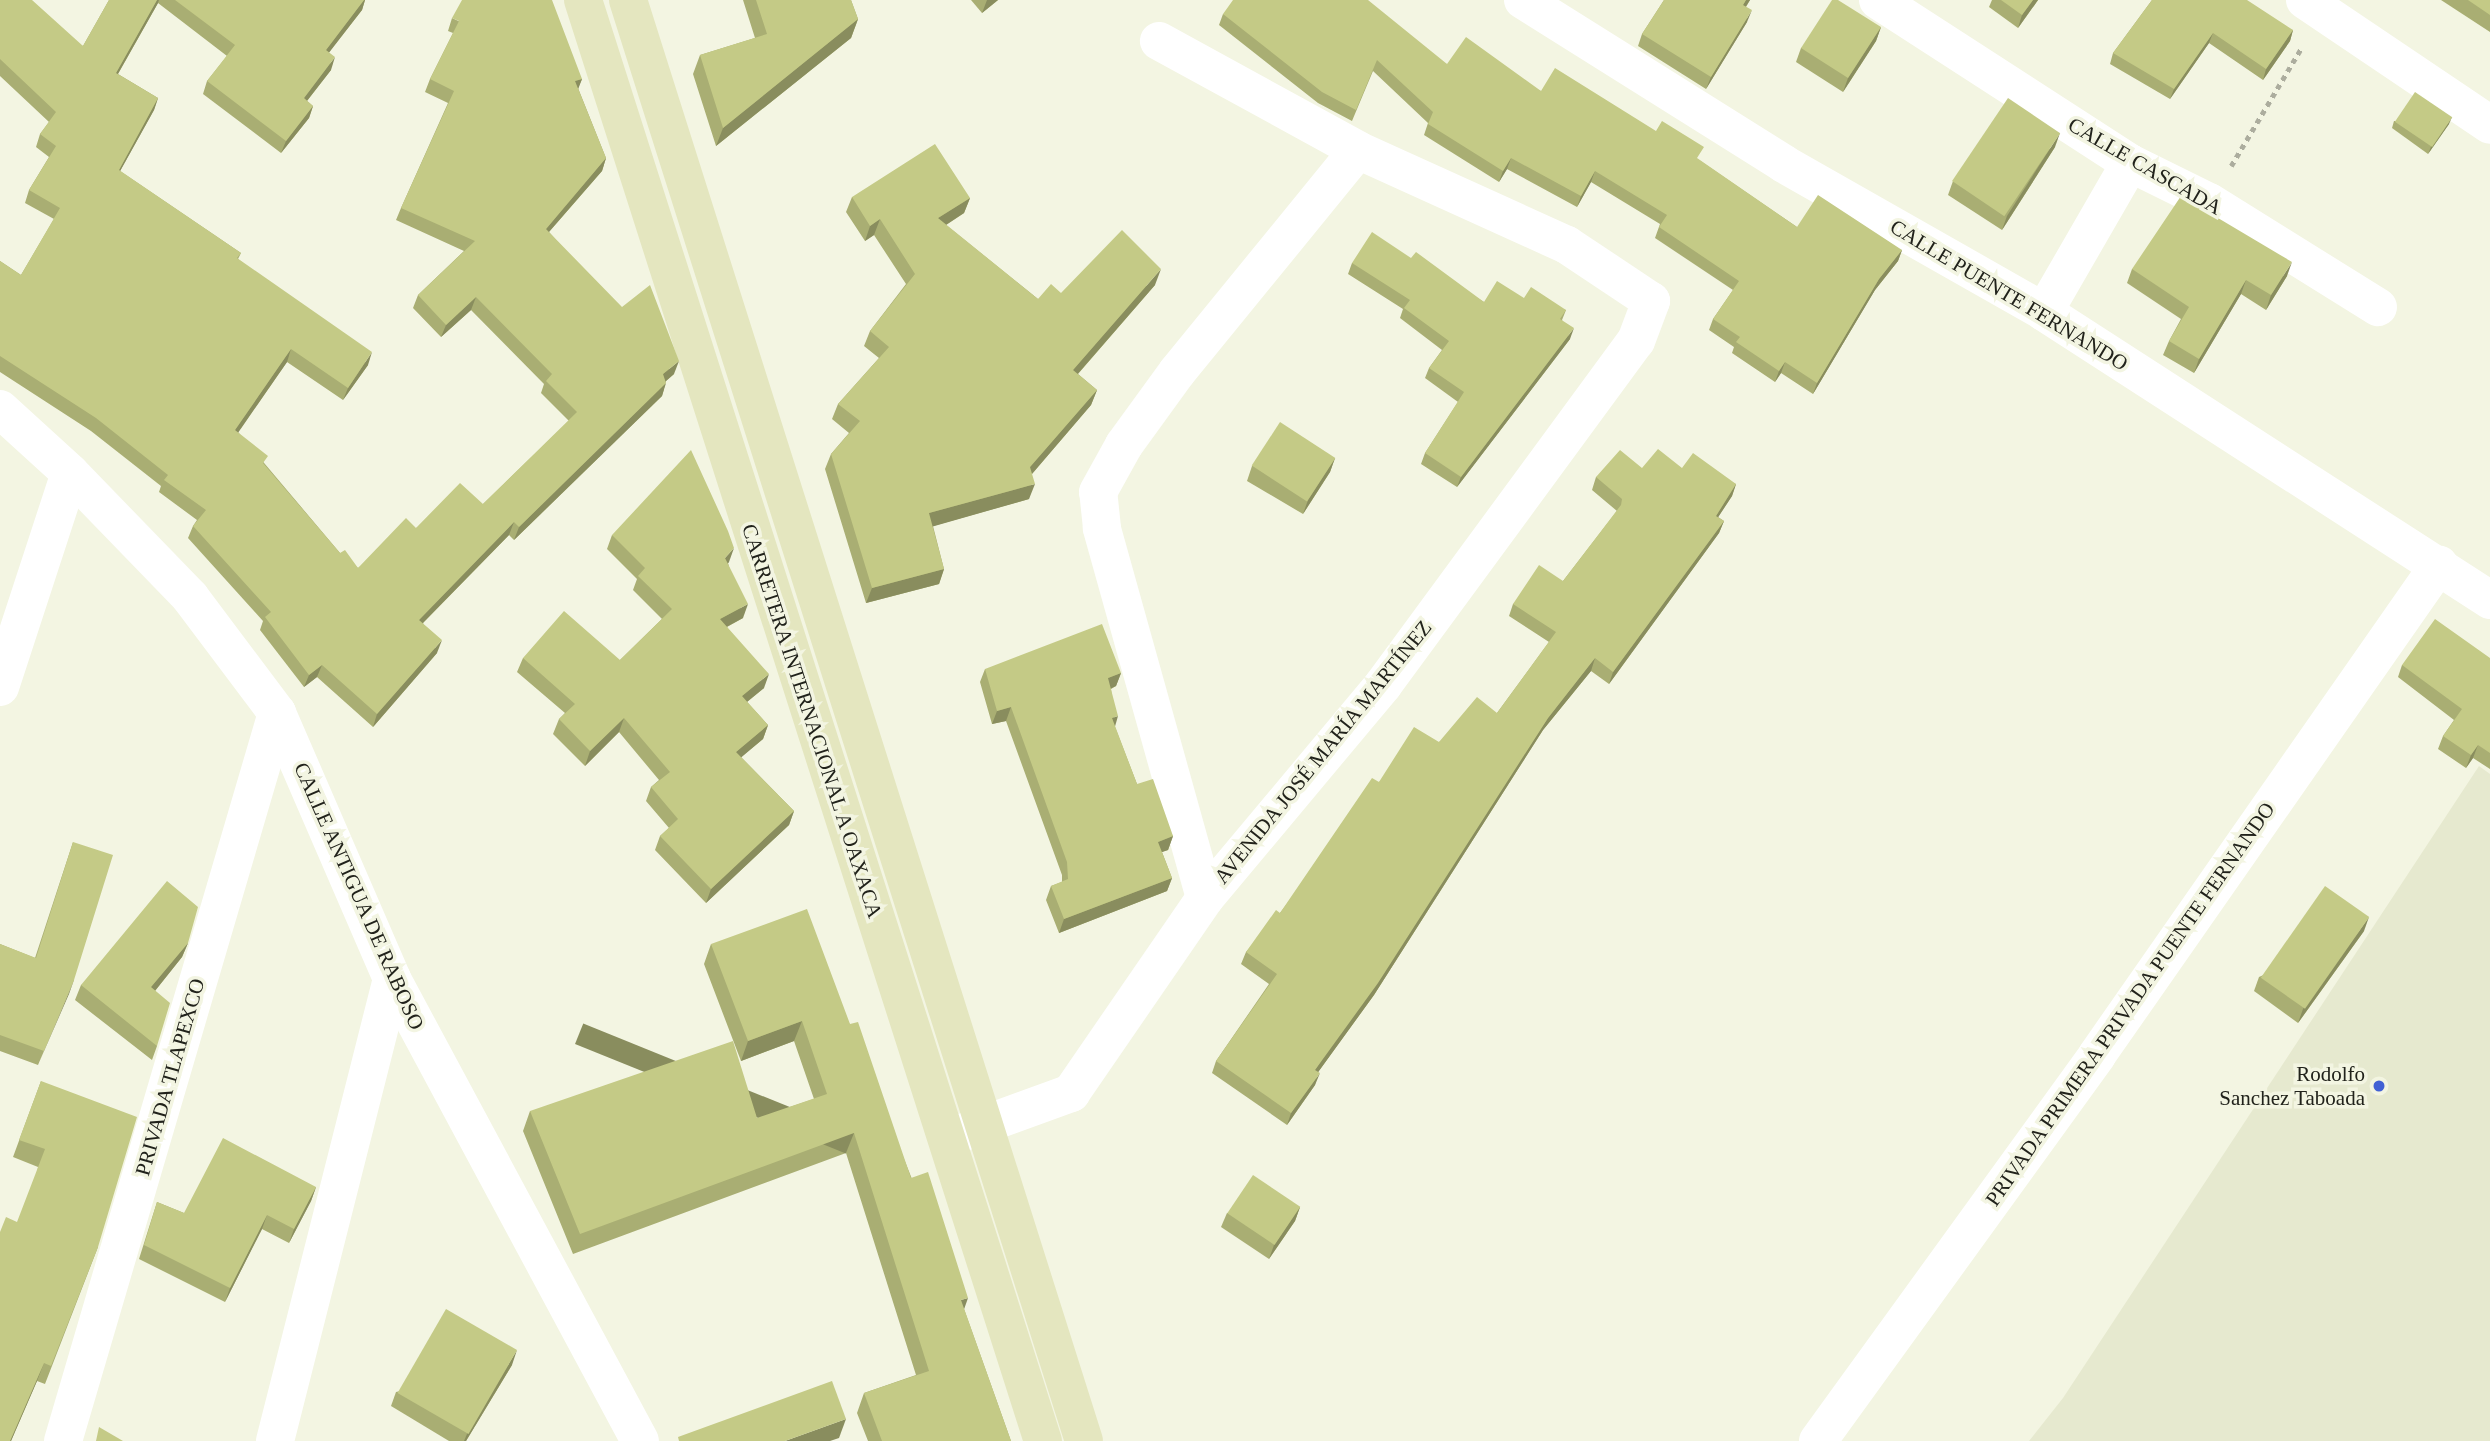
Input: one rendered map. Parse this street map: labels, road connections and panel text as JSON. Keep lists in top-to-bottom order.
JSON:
{
  "streets": {
    "street": [
      "CALLE CASCADA",
      "CALLE PUENTE FERNANDO",
      "CARRETERA INTERNACIONAL A OAXACA",
      "AVENIDA JOSÉ MARÍA MARTÍNEZ",
      "CALLE ANTIGUA DE RABOSO",
      "PRIVADA PRIMERA PRIVADA PUENTE FERNANDO",
      "PRIVADA TLAPEXCO"
    ]
  },
  "crossings": [
    ["CALLE PUENTE FERNANDO", "PRIVADA PRIMERA PRIVADA PUENTE FERNANDO"],
    ["CARRETERA INTERNACIONAL A OAXACA", "AVENIDA JOSÉ MARÍA MARTÍNEZ"],
    ["CALLE ANTIGUA DE RABOSO", "PRIVADA TLAPEXCO"]
  ],
  "places": ["Rodolfo Sanchez Taboada"]
}
